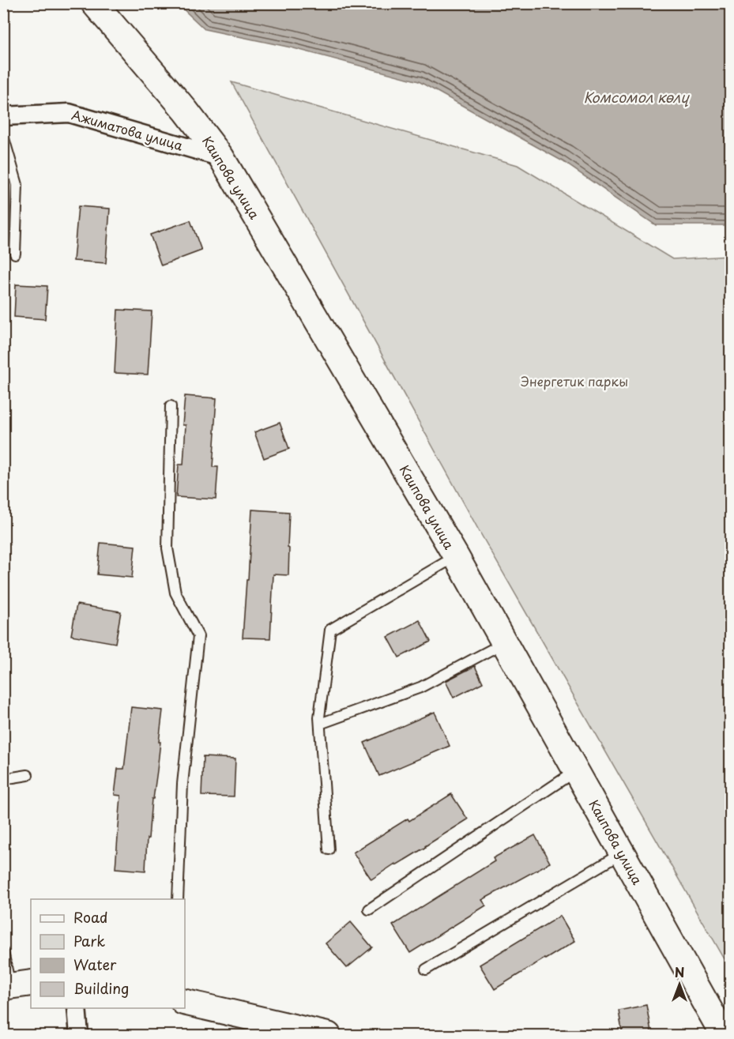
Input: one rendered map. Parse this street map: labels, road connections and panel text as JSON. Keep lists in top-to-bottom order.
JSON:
{
  "streets": {
    "main road": ["Каипова улица"],
    "street": ["Ажиматова улица"]
  },
  "crossings": [
    ["Ажиматова улица", "Каипова улица"]
  ],
  "water": ["Комсомол көлү"],
  "parks": ["Энергетик паркы"],
  "legend": [
    "Road",
    "Park",
    "Water",
    "Building"
  ],
  "north": "top"
}
